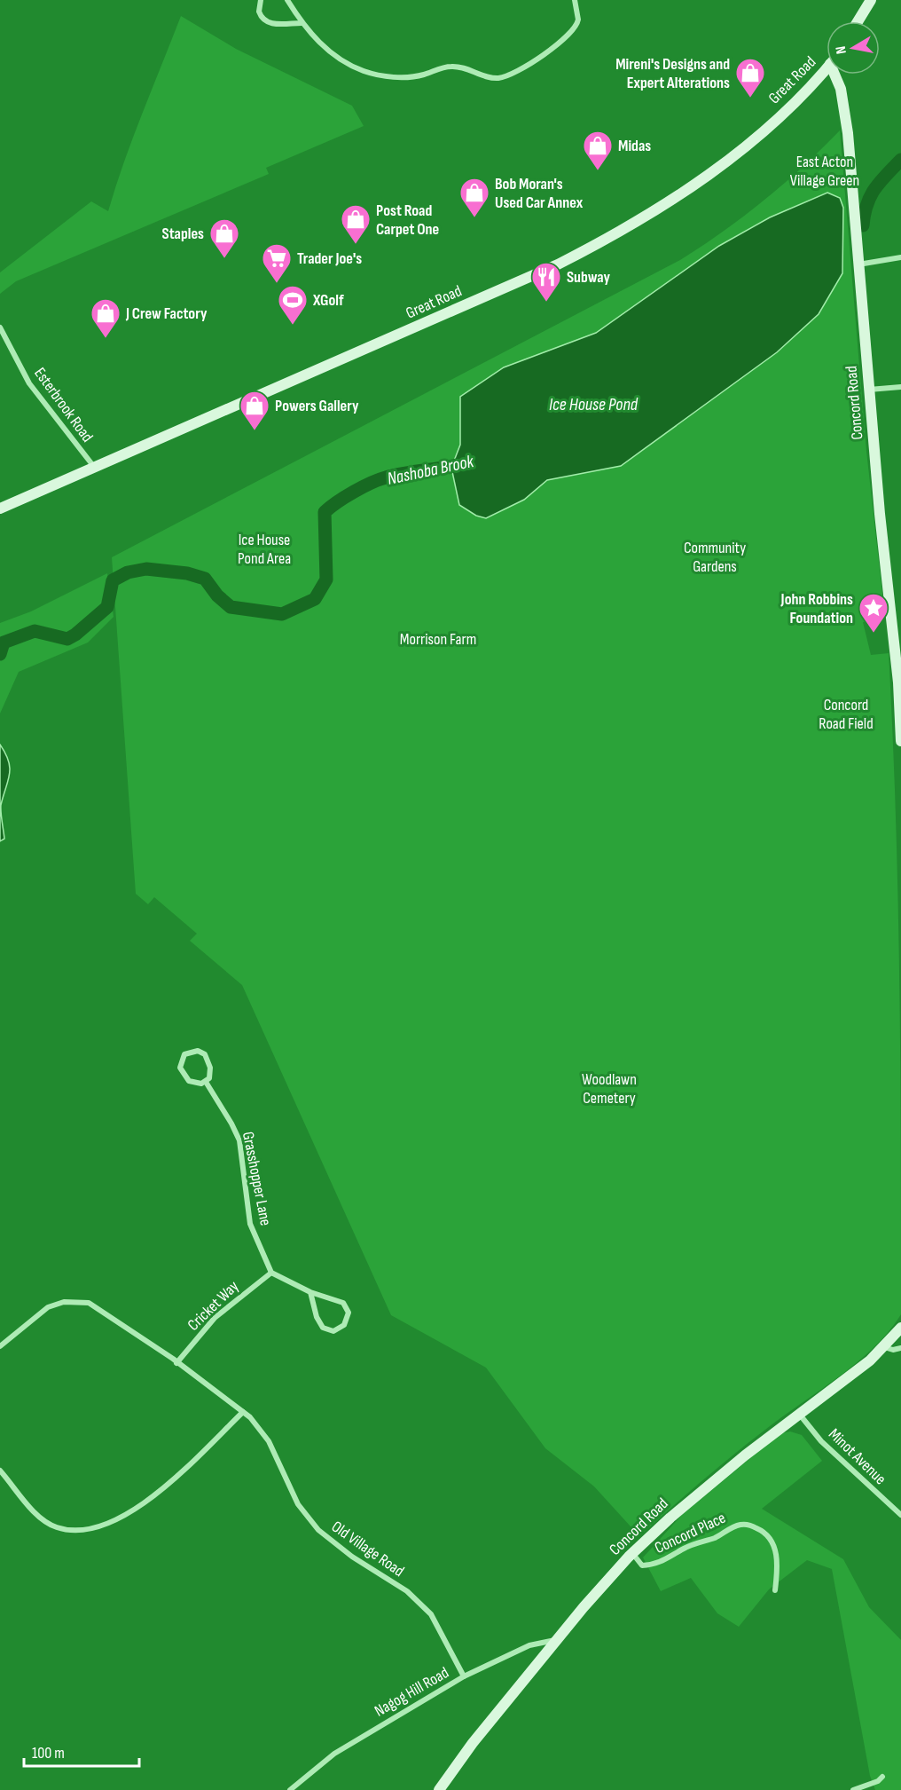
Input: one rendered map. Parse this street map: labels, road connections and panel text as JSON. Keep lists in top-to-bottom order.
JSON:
{
  "streets": {
    "street": [
      "Great Road",
      "Concord Road",
      "Esterbrook Road",
      "Grasshopper Lane",
      "Cricket Way",
      "Minot Avenue",
      "Concord Place",
      "Old Village Road",
      "Nagog Hill Road"
    ]
  },
  "crossings": [
    ["Great Road", "Esterbrook Road"],
    ["Concord Road", "Minot Avenue"],
    ["Concord Road", "Concord Place"],
    ["Concord Road", "Nagog Hill Road"],
    ["Grasshopper Lane", "Cricket Way"],
    ["Cricket Way", "Old Village Road"],
    ["Old Village Road", "Nagog Hill Road"]
  ],
  "water": ["Ice House Pond", "Nashoba Brook"],
  "parks": [
    "East Acton Village Green",
    "Ice House Pond Area",
    "Community Gardens",
    "Morrison Farm",
    "Concord Road Field",
    "Woodlawn Cemetery"
  ],
  "places": {
    "shop": [
      "Mireni's Designs and Expert Alterations",
      "Midas",
      "Bob Moran's Used Car Annex",
      "Post Road Carpet One",
      "Staples",
      "J Crew Factory",
      "Powers Gallery"
    ],
    "supermarket": ["Trader Joe's"],
    "restaurant": ["Subway"],
    "sports": ["XGolf"],
    "place": ["John Robbins Foundation"]
  },
  "scale_bar": "100 m",
  "north": "left"
}
